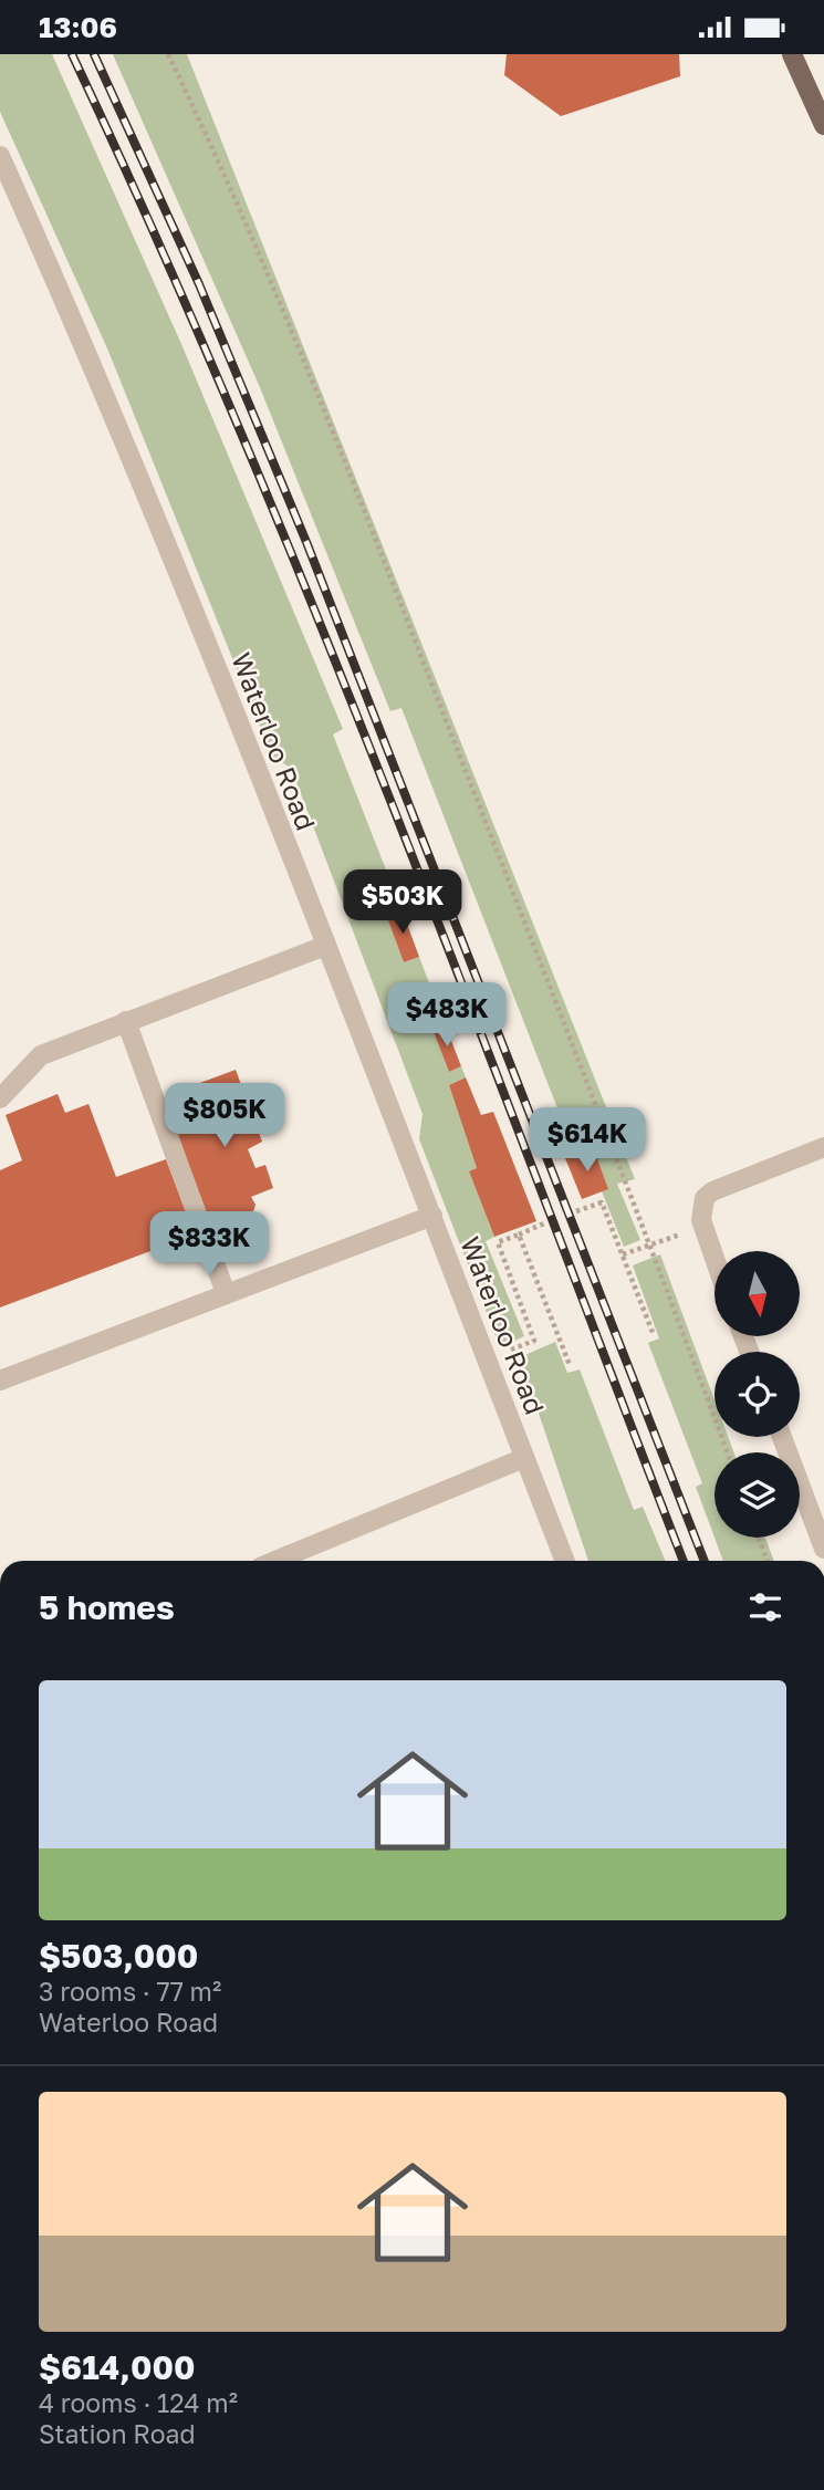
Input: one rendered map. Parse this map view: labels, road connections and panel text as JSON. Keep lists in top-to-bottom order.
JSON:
{
  "streets": {
    "street": ["Waterloo Road"]
  },
  "north": "bottom",
  "page": {
    "status": "13:06",
    "price": [
      "$503K",
      "$483K",
      "$805K",
      "$614K",
      "$833K"
    ],
    "heading": "5 homes",
    "list": [
      {
        "name": "$503,000",
        "note": "3 rooms · 77 m² · Waterloo Road"
      },
      {
        "name": "$614,000",
        "note": "4 rooms · 124 m² · Station Road"
      }
    ]
  }
}
